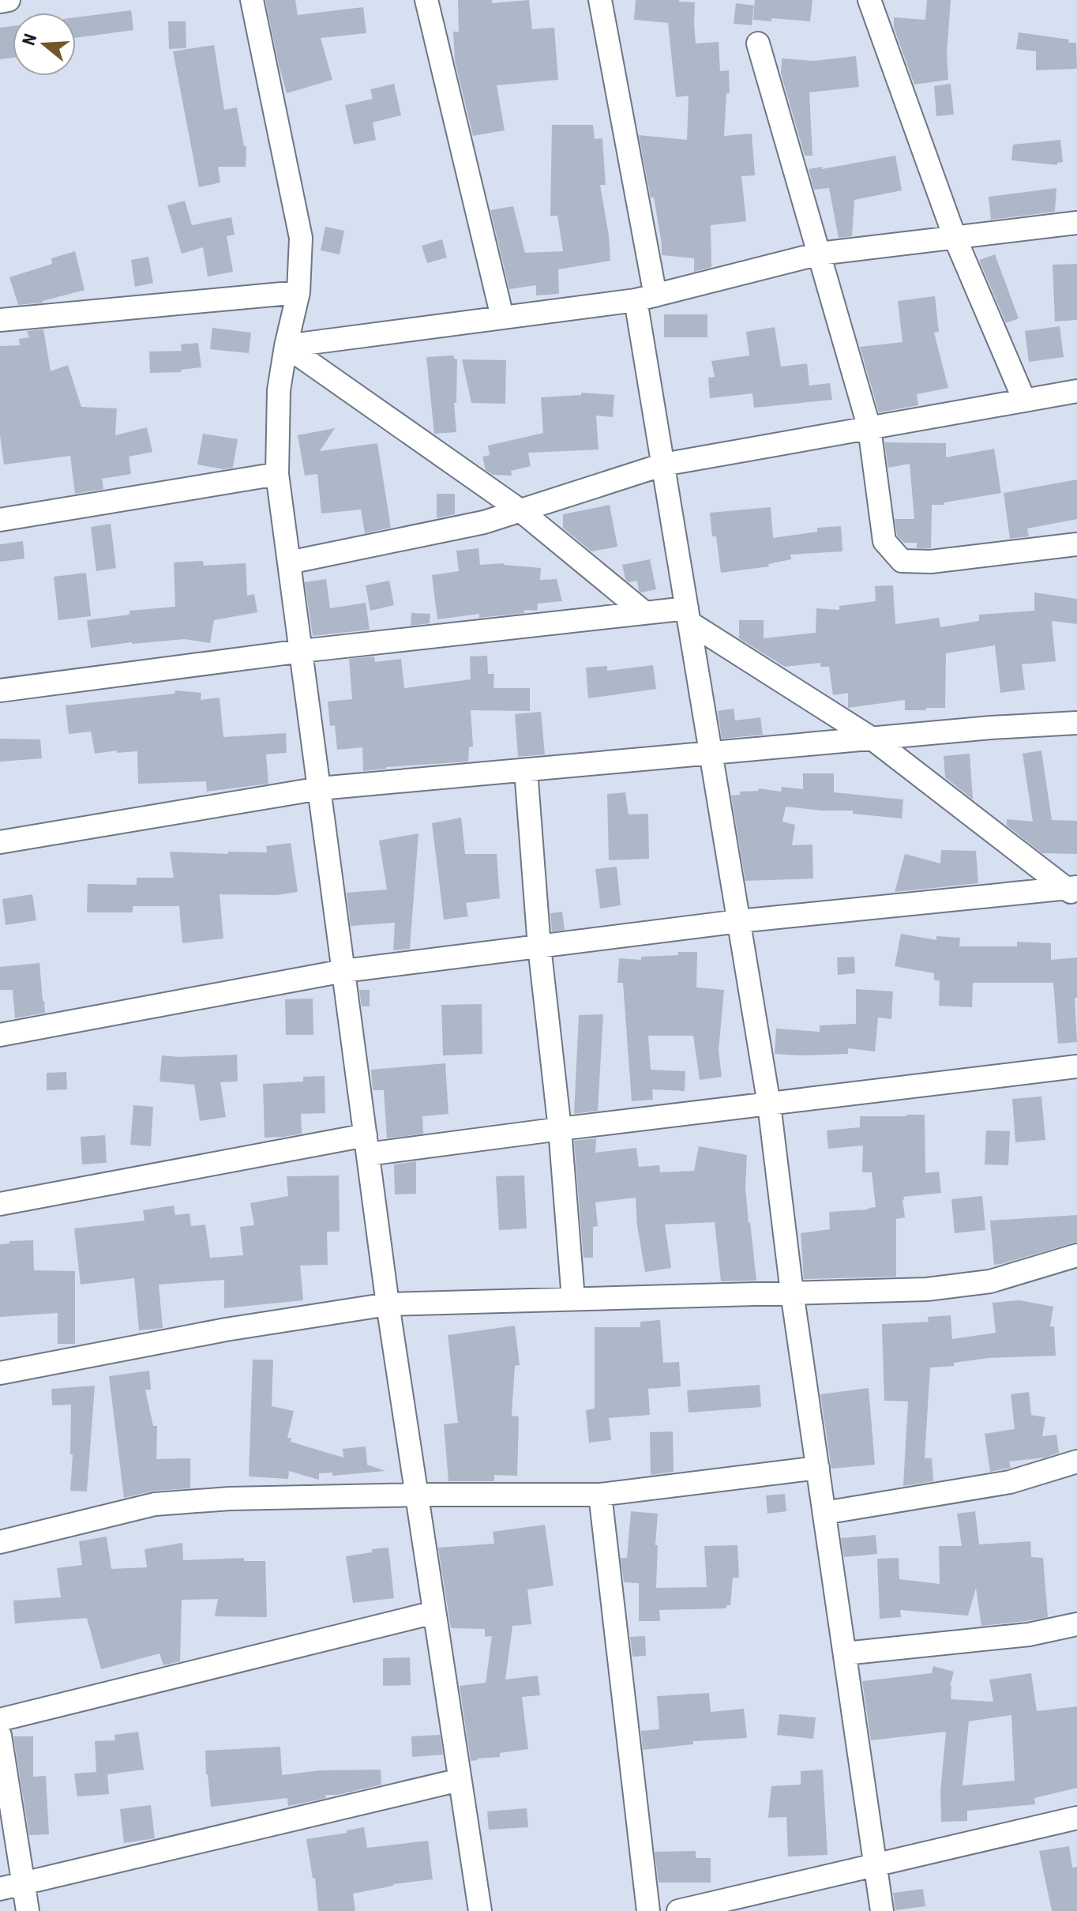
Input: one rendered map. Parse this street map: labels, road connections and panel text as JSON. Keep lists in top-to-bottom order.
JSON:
{
  "north": "left"
}
